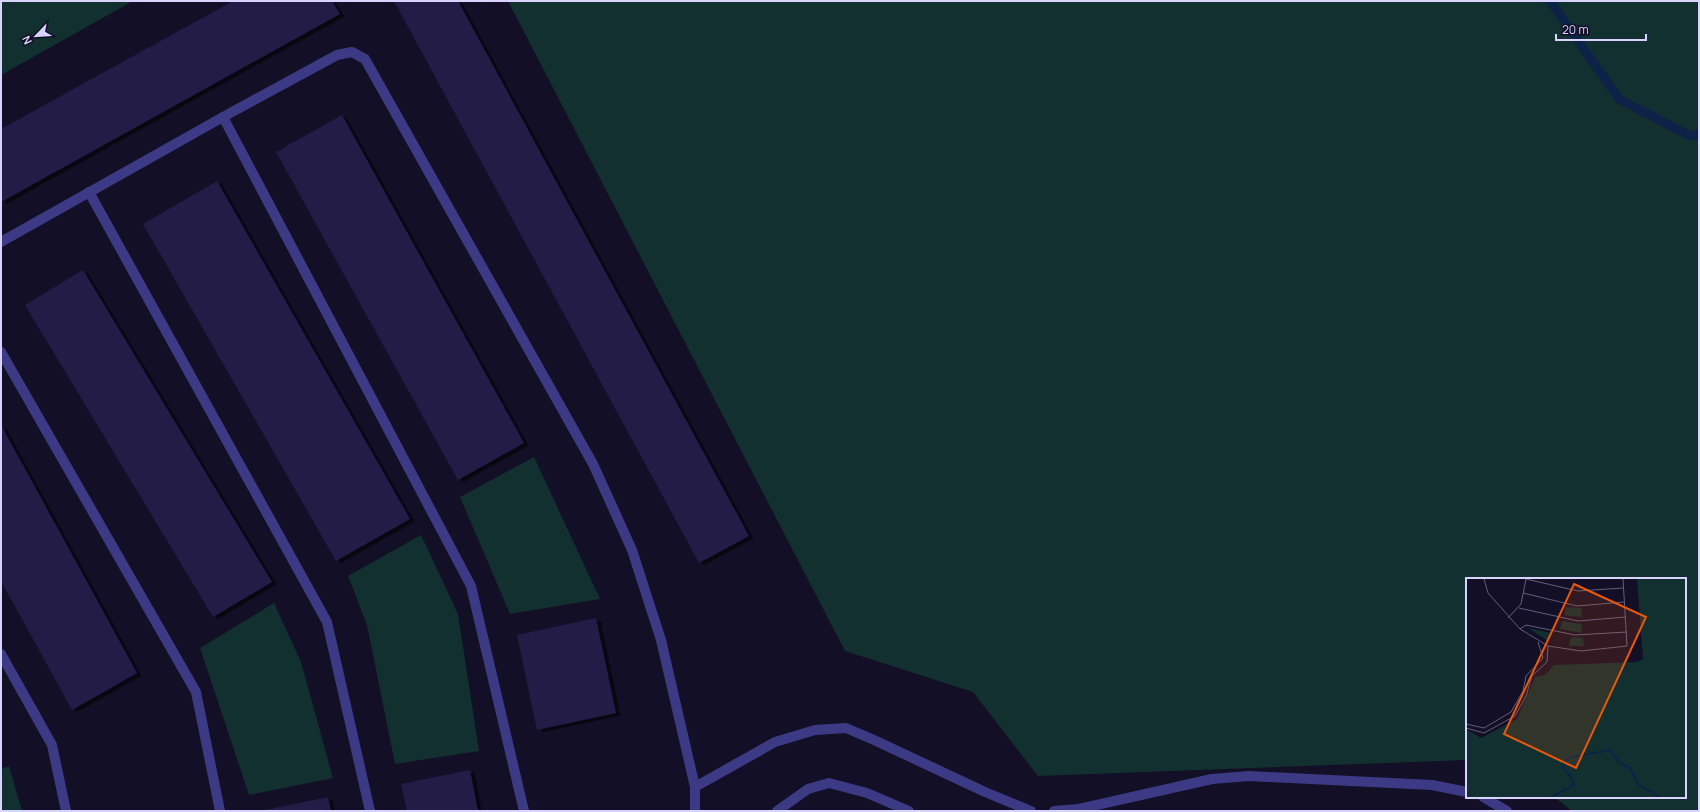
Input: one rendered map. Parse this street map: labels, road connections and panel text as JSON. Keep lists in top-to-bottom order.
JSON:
{
  "scale_bar": "20 m",
  "north": "bottom left"
}
